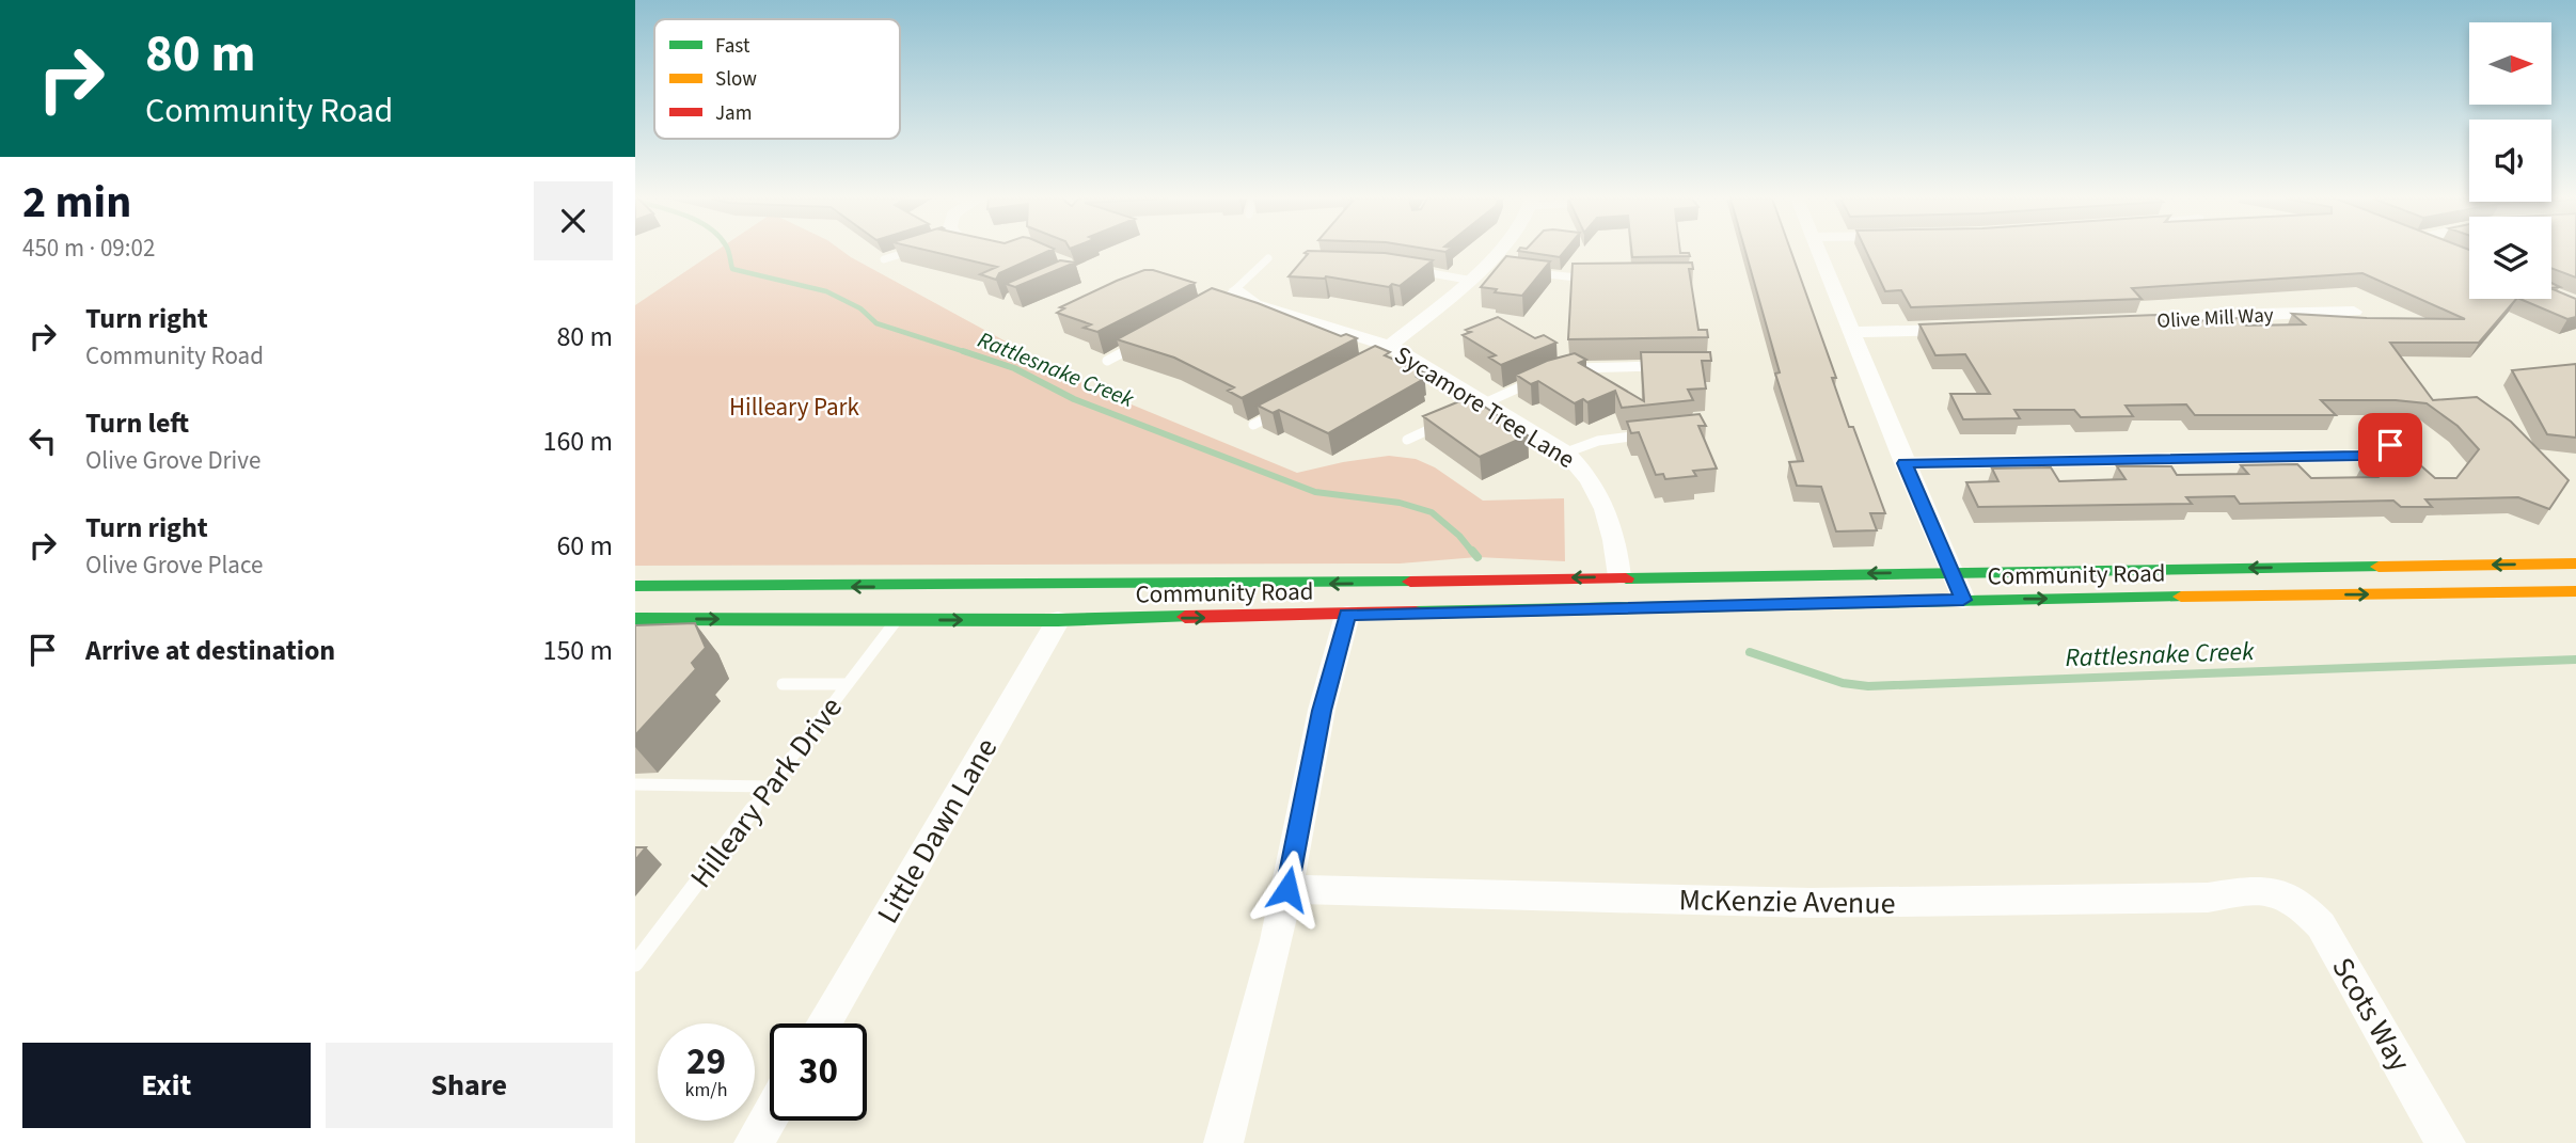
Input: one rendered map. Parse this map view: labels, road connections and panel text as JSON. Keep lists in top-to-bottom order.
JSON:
{
  "streets": {
    "main road": ["Community Road"],
    "street": [
      "Olive Mill Way",
      "Sycamore Tree Lane",
      "Little Dawn Lane",
      "McKenzie Avenue",
      "Scots Way"
    ],
    "lane": ["Hilleary Park Drive"]
  },
  "crossings": [
    ["Sycamore Tree Lane", "Community Road"],
    ["Community Road", "Hilleary Park Drive"],
    ["Community Road", "Little Dawn Lane"],
    ["McKenzie Avenue", "Scots Way"]
  ],
  "water": ["Rattlesnake Creek"],
  "parks": ["Hilleary Park"],
  "legend": ["Fast", "Slow", "Jam"],
  "north": "right",
  "page": {
    "turn": ["80 m", "Community Road"],
    "heading": ["2 min", "450 m · 09:02"],
    "list": [
      {
        "name": "Turn right",
        "note": "Community Road",
        "value": "80 m"
      },
      {
        "name": "Turn left",
        "note": "Olive Grove Drive",
        "value": "160 m"
      },
      {
        "name": "Turn right",
        "note": "Olive Grove Place",
        "value": "60 m"
      },
      {
        "name": "Arrive at destination",
        "value": "150 m"
      }
    ],
    "speed": "29 km/h",
    "limit": "30",
    "buttons": ["Exit", "Share"]
  }
}
